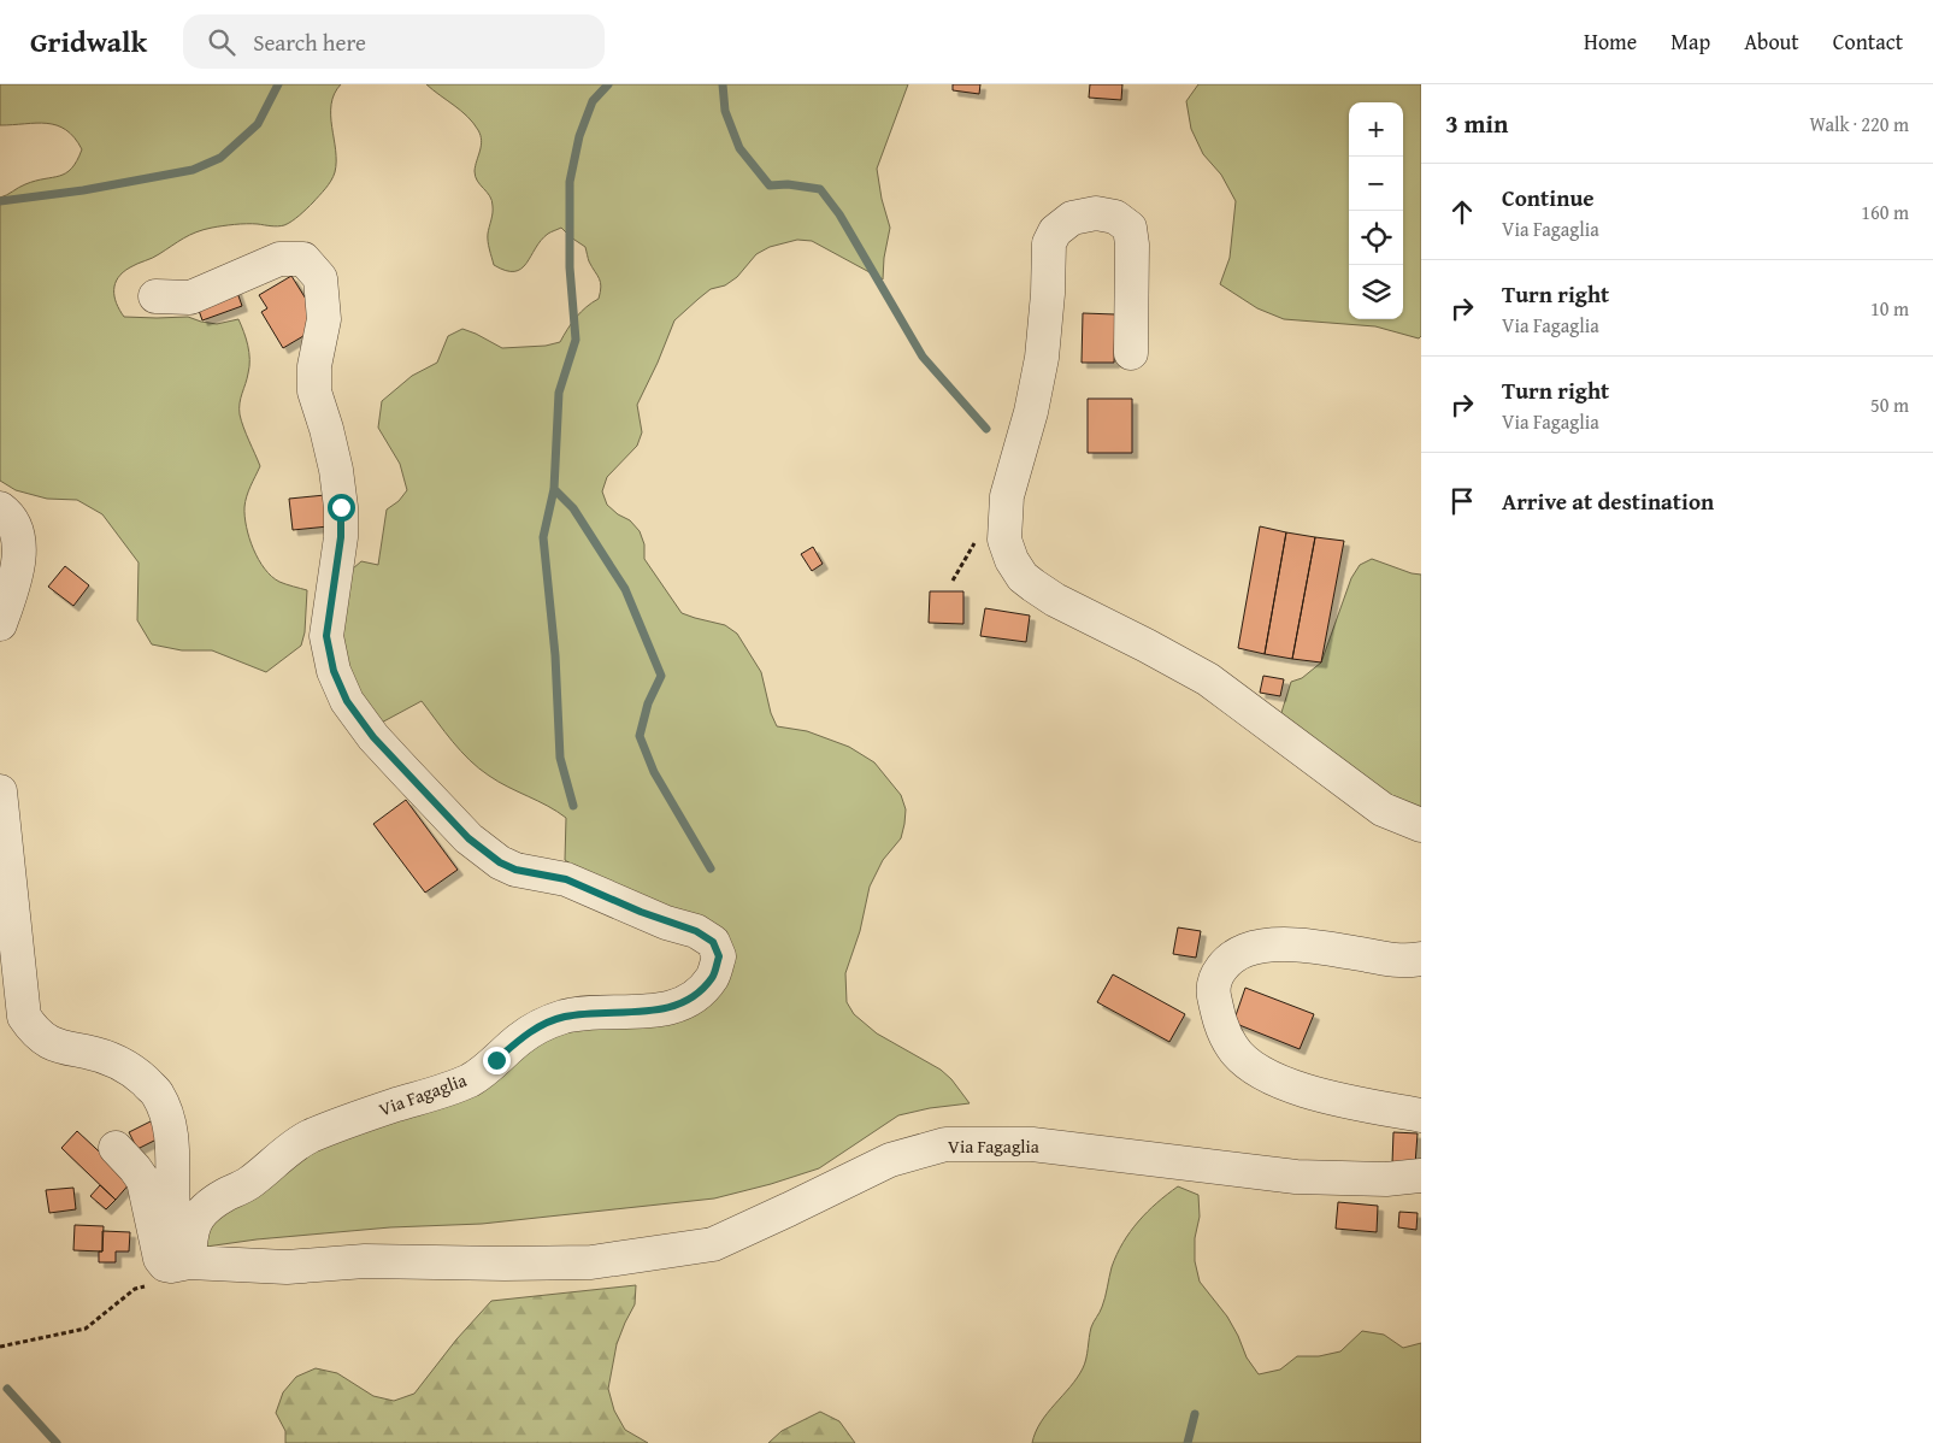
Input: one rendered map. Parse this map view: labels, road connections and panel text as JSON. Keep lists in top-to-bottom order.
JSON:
{
  "streets": {
    "street": ["Via Fagaglia"]
  },
  "page": {
    "header": "Gridwalk",
    "search": "Search here",
    "nav": [
      "Home",
      "Map",
      "About",
      "Contact"
    ],
    "heading": ["3 min", "Walk · 220 m"],
    "map_buttons": ["+", "−"],
    "list": [
      ["Continue", "Via Fagaglia", "160 m"],
      ["Turn right", "Via Fagaglia", "10 m"],
      ["Turn right", "Via Fagaglia", "50 m"],
      "Arrive at destination"
    ]
  }
}
